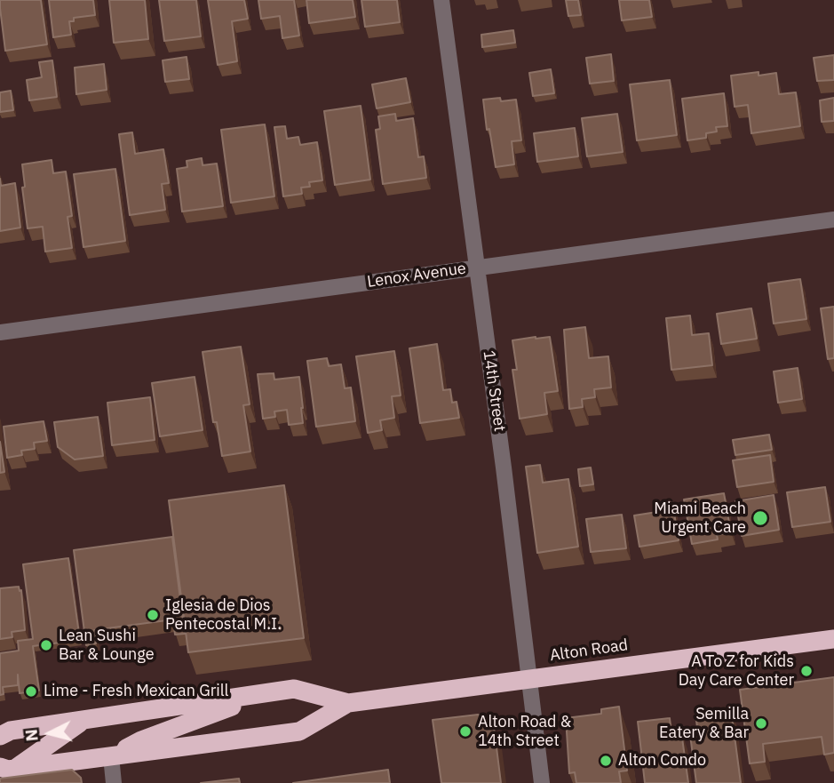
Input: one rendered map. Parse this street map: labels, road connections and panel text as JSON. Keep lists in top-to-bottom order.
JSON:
{
  "streets": {
    "highway": ["Alton Road"],
    "street": ["Lenox Avenue", "14th Street"]
  },
  "crossings": [
    ["Lenox Avenue", "14th Street"],
    ["14th Street", "Alton Road"]
  ],
  "places": [
    "Miami Beach Urgent Care",
    "Iglesia de Dios Pentecostal M.I.",
    "Lean Sushi Bar & Lounge",
    "A To Z for Kids Day Care Center",
    "Lime - Fresh Mexican Grill",
    "Semilla Eatery & Bar",
    "Alton Road & 14th Street",
    "Alton Condo"
  ],
  "north": "left"
}
